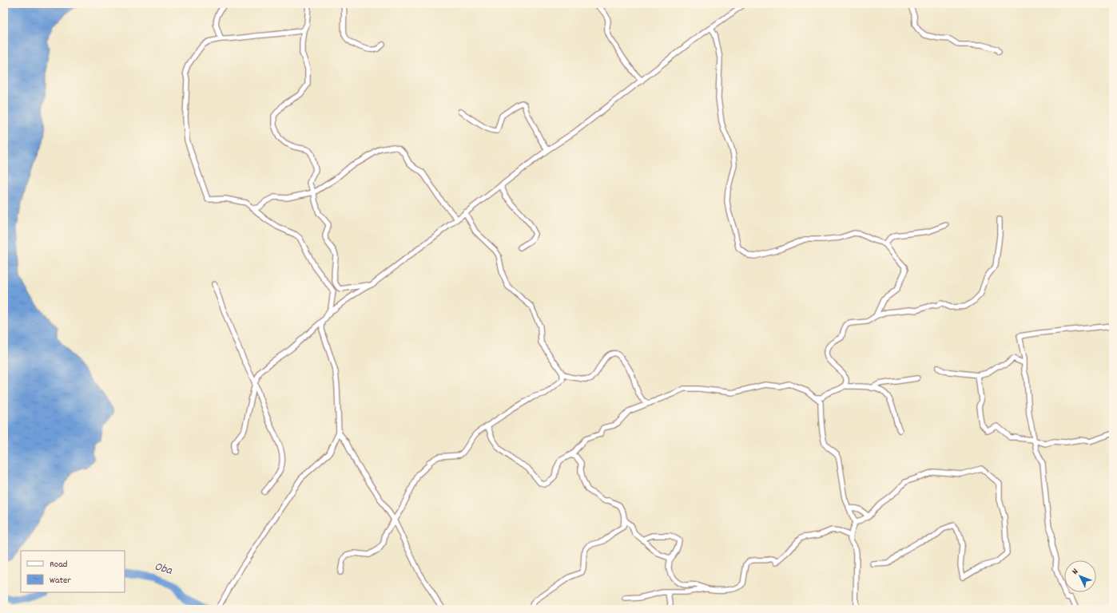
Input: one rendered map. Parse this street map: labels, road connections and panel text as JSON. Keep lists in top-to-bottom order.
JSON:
{
  "water": ["Oba"],
  "legend": ["Road", "Water"],
  "north": "top left"
}
